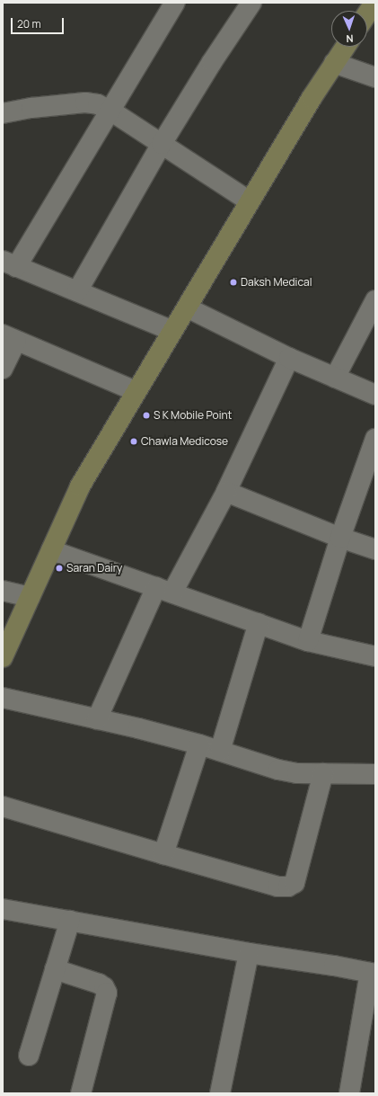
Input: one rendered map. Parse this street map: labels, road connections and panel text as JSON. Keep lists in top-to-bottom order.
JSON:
{
  "places": [
    "Daksh Medical",
    "S K Mobile Point",
    "Chawla Medicose",
    "Saran Dairy"
  ],
  "scale_bar": "20 m",
  "north": "bottom"
}
